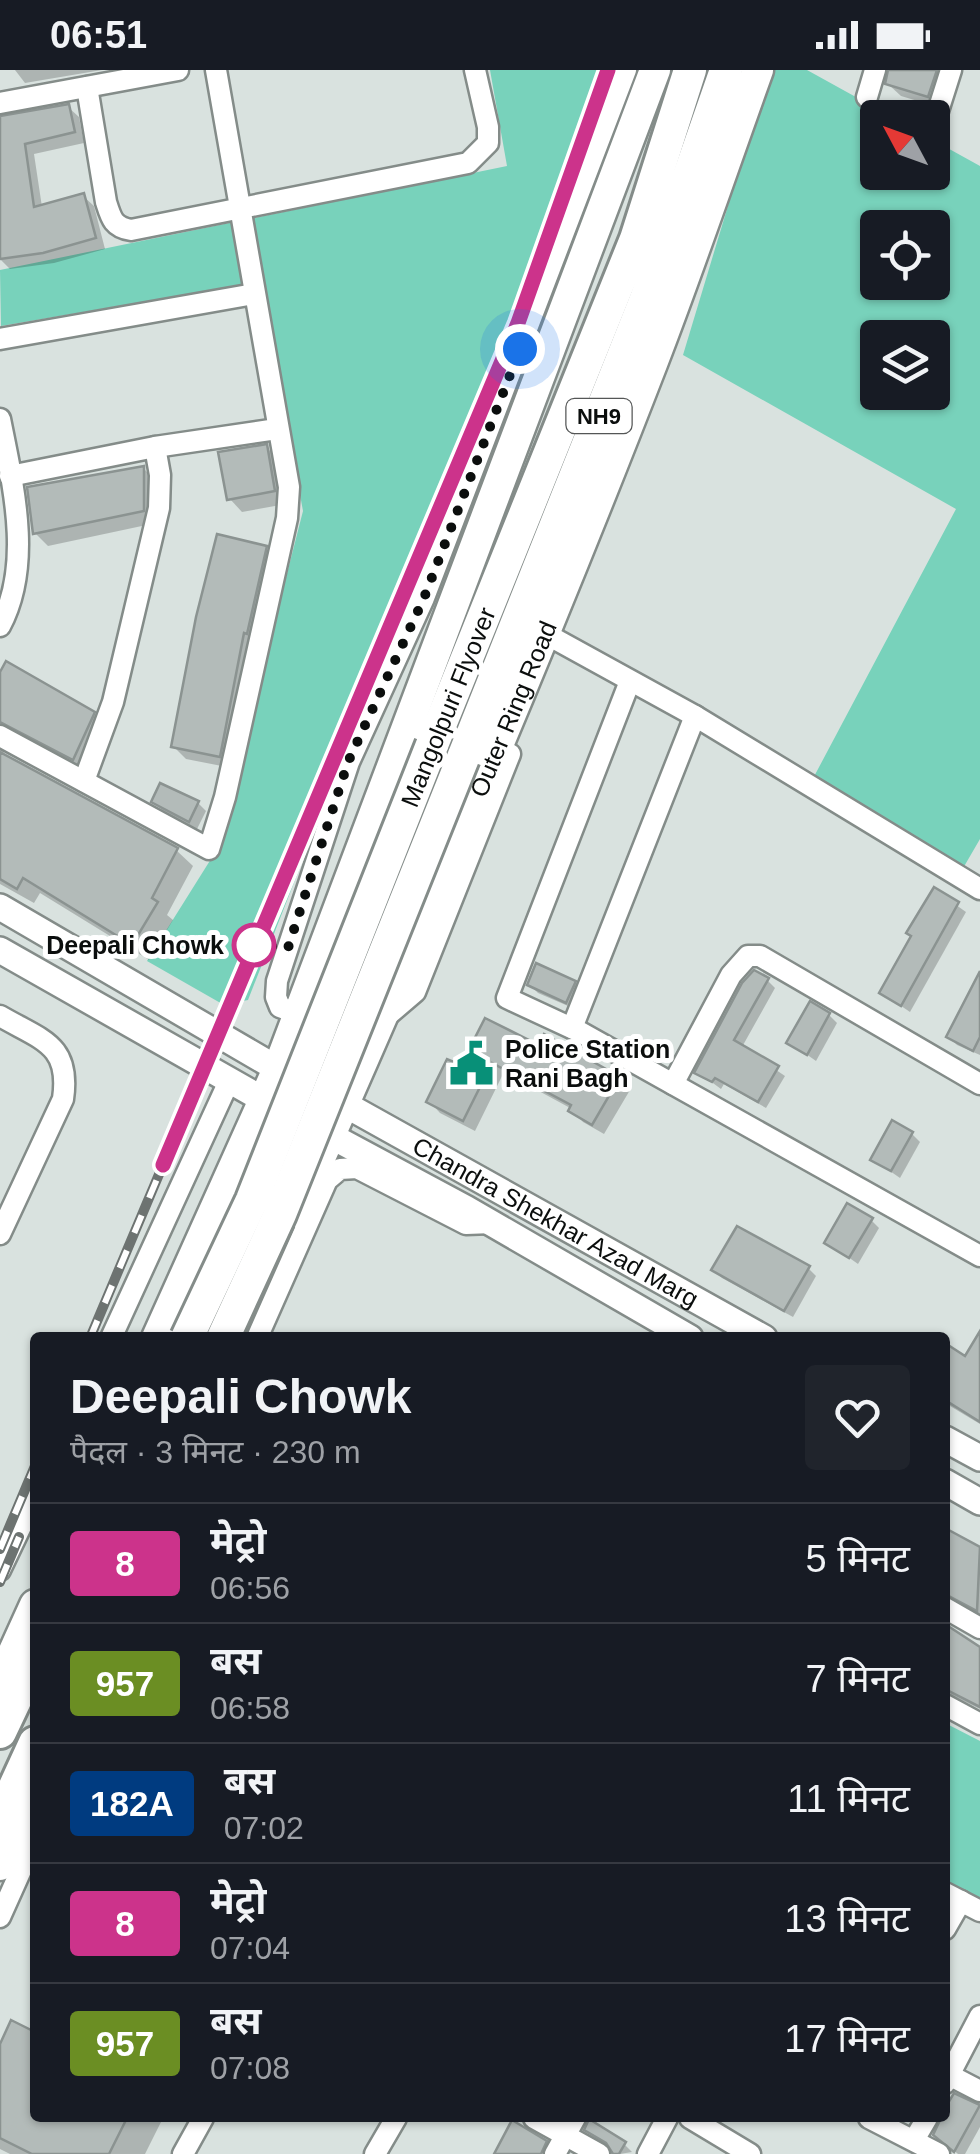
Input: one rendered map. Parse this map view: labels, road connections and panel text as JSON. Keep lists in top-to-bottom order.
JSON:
{
  "streets": {
    "highway": ["NH9", "Mangolpuri Flyover"],
    "main road": ["Outer Ring Road"],
    "street": ["Chandra Shekhar Azad Marg"]
  },
  "crossings": [
    ["Outer Ring Road", "Chandra Shekhar Azad Marg"]
  ],
  "places": {
    "other": ["Deepali Chowk"],
    "public building": ["Police Station Rani Bagh"]
  },
  "lines": ["metro line 8"],
  "north": "top left",
  "page": {
    "status": "06:51",
    "heading": ["Deepali Chowk", "पैदल · 3 मिनट · 230 m"],
    "list": [
      {
        "mark": "8",
        "name": "मेट्रो",
        "note": "06:56",
        "value": "5 मिनट"
      },
      {
        "mark": "957",
        "name": "बस",
        "note": "06:58",
        "value": "7 मिनट"
      },
      {
        "mark": "182A",
        "name": "बस",
        "note": "07:02",
        "value": "11 मिनट"
      },
      {
        "mark": "8",
        "name": "मेट्रो",
        "note": "07:04",
        "value": "13 मिनट"
      },
      {
        "mark": "957",
        "name": "बस",
        "note": "07:08",
        "value": "17 मिनट"
      }
    ]
  }
}
